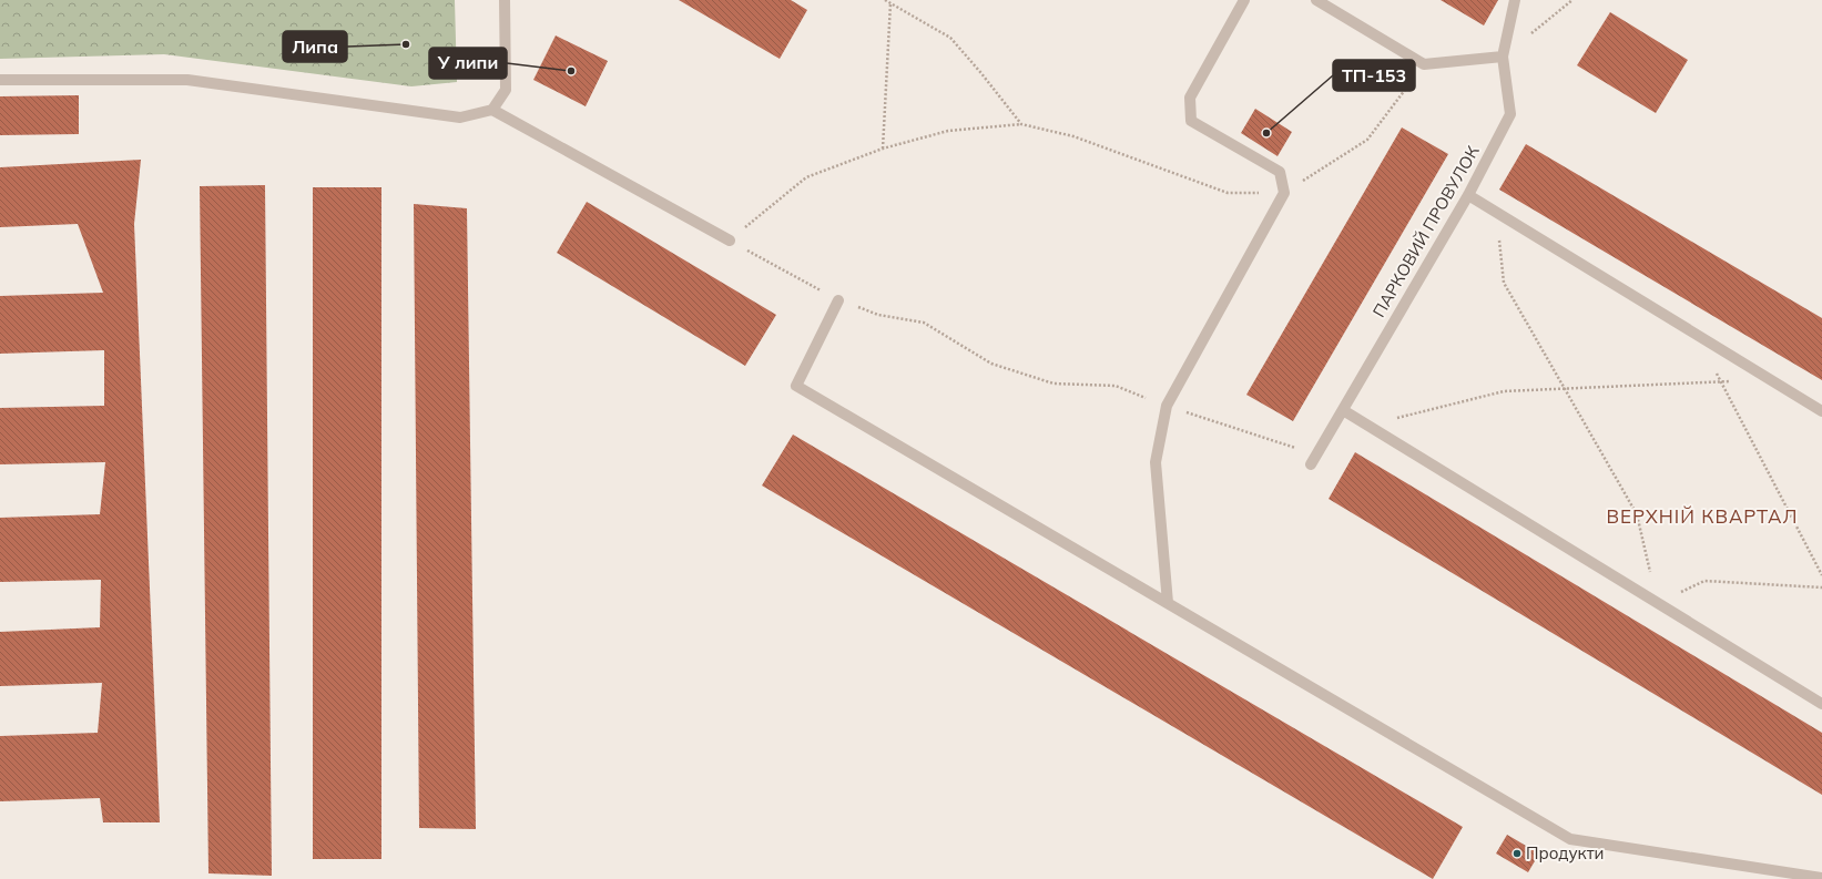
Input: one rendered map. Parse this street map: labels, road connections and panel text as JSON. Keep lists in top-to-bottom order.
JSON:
{
  "streets": {
    "lane": ["ПАРКОВИЙ ПРОВУЛОК"]
  },
  "districts": ["ВЕРХНІЙ КВАРТАЛ"],
  "places": [
    "Липа",
    "У липи",
    "ТП-153",
    "Продукти"
  ]
}
